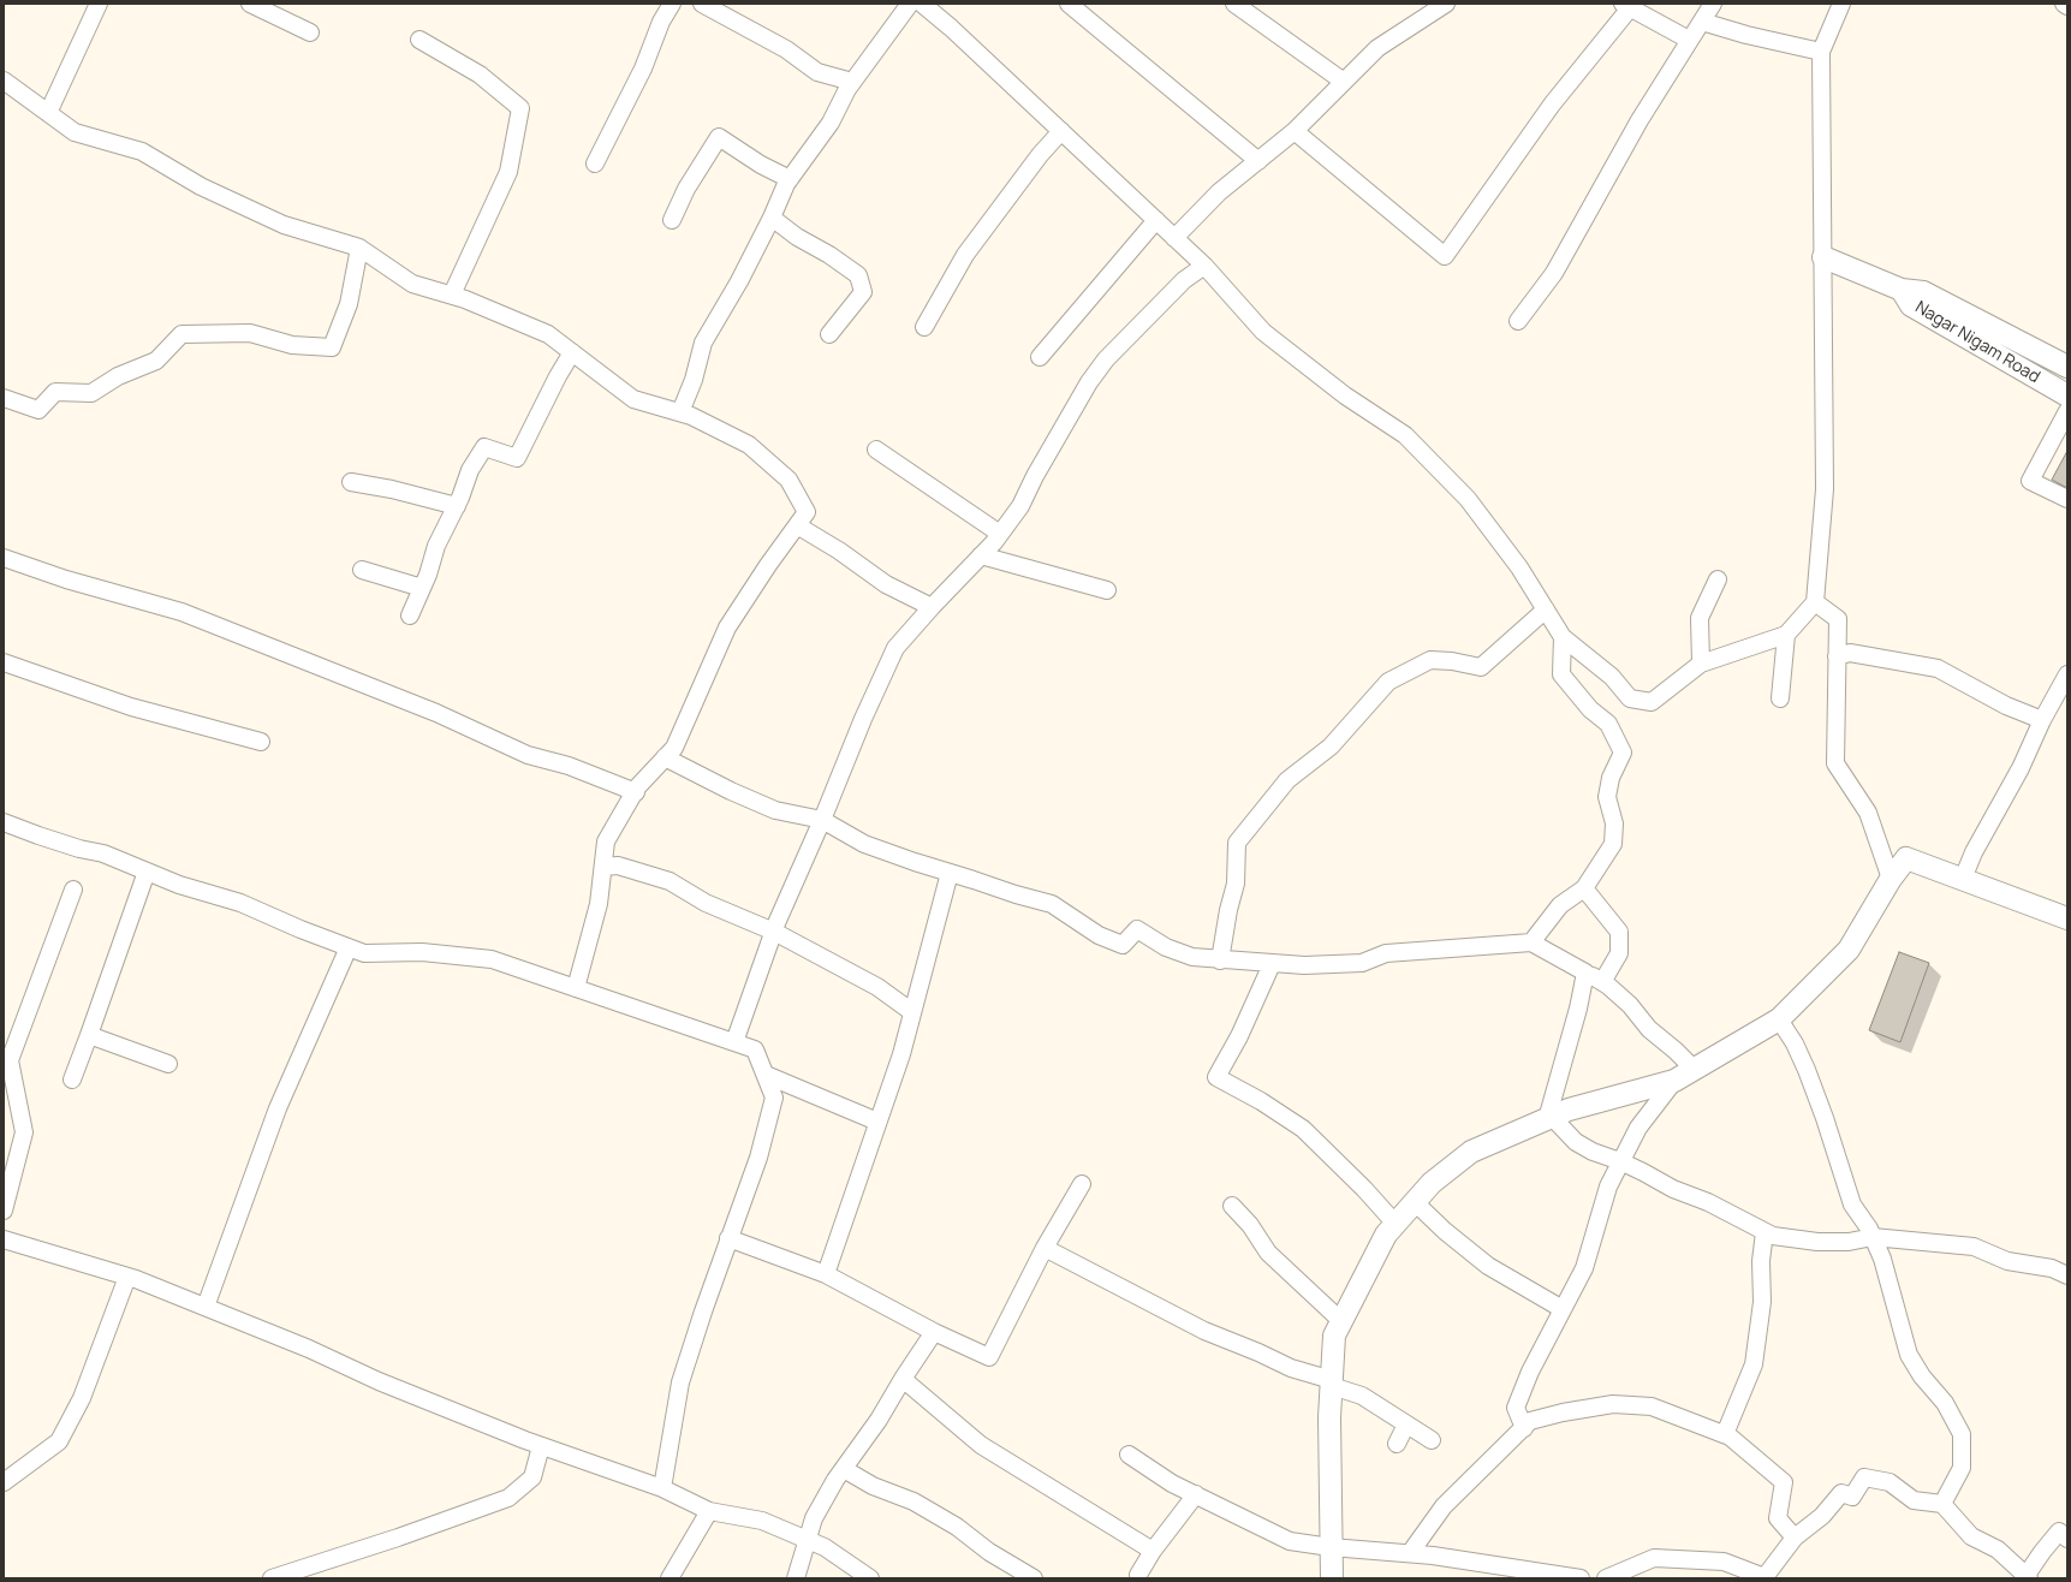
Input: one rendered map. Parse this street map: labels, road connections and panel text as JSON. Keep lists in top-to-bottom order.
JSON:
{
  "streets": {
    "street": ["Nagar Nigam Road"]
  }
}
